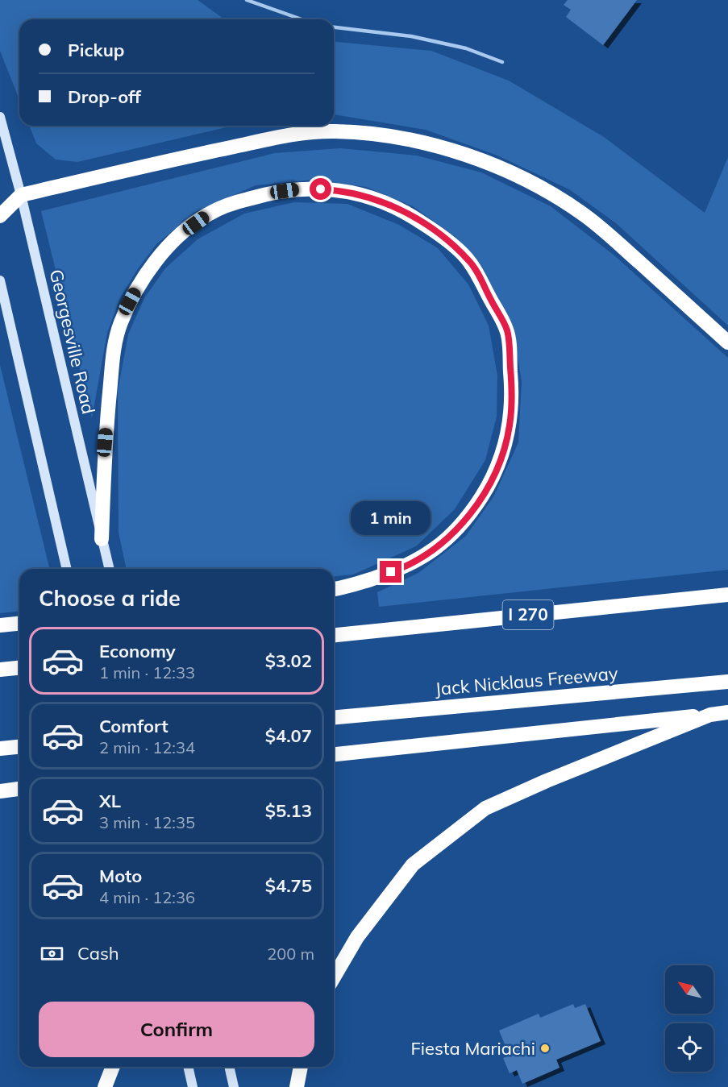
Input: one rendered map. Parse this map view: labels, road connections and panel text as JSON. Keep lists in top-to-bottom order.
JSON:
{
  "streets": {
    "highway": ["I 270", "Jack Nicklaus Freeway"],
    "main road": ["Georgesville Road"]
  },
  "places": ["Fiesta Mariachi"],
  "north": "top left",
  "page": {
    "banner": ["Pickup", "Drop-off"],
    "bubble": "1 min",
    "heading": "Choose a ride",
    "list": [
      {
        "name": "Economy",
        "note": "1 min · 12:33",
        "value": "$3.02"
      },
      {
        "name": "Comfort",
        "note": "2 min · 12:34",
        "value": "$4.07"
      },
      {
        "name": "XL",
        "note": "3 min · 12:35",
        "value": "$5.13"
      },
      {
        "name": "Moto",
        "note": "4 min · 12:36",
        "value": "$4.75"
      }
    ],
    "pay": ["Cash", "200 m"],
    "buttons": "Confirm"
  }
}
